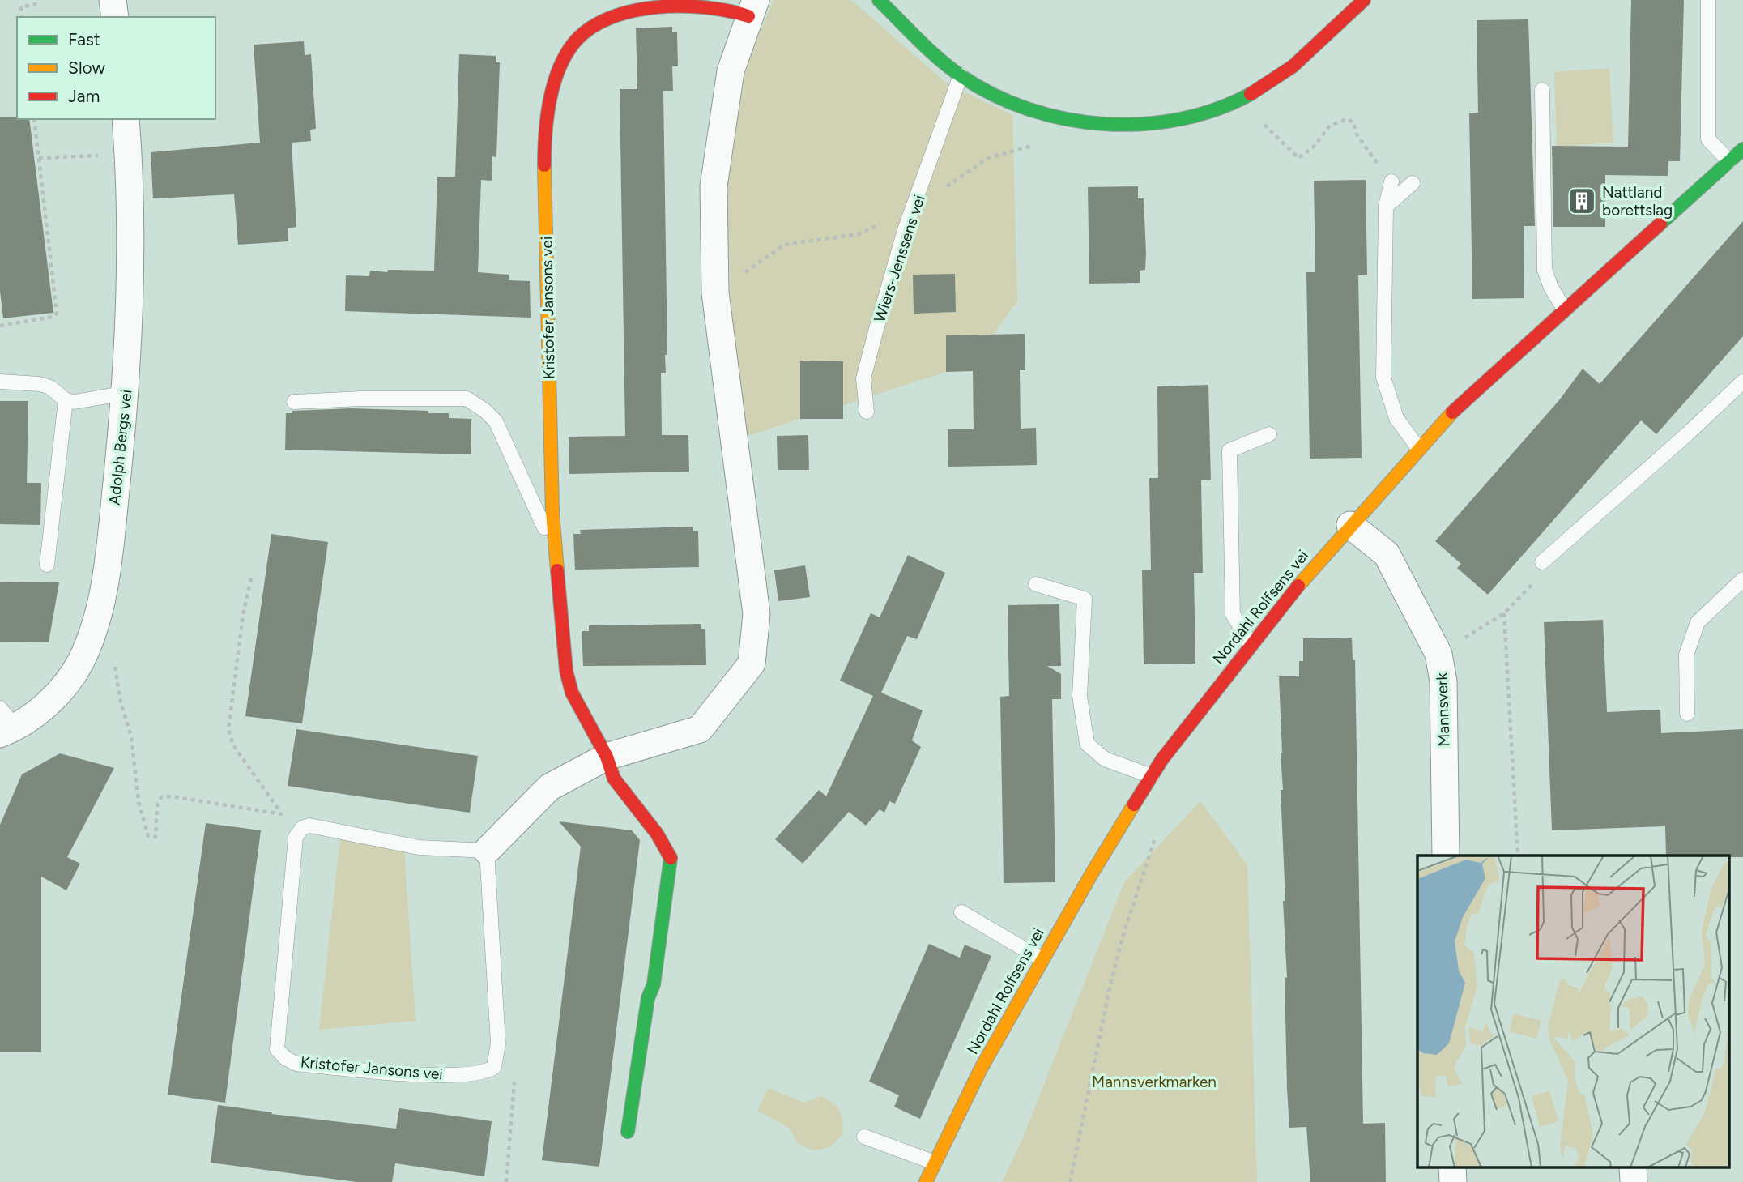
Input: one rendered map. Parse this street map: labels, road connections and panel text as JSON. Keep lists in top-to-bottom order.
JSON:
{
  "streets": {
    "street": [
      "Kristofer Jansons vei",
      "Adolph Bergs vei",
      "Nordahl Rolfsens vei",
      "Mannsverk"
    ],
    "lane": ["Wiers-Jenssens vei"]
  },
  "crossings": [
    ["Nordahl Rolfsens vei", "Mannsverk"]
  ],
  "parks": ["Mannsverkmarken"],
  "places": {
    "building": ["Nattland borettslag"]
  },
  "legend": ["Fast", "Slow", "Jam"]
}
